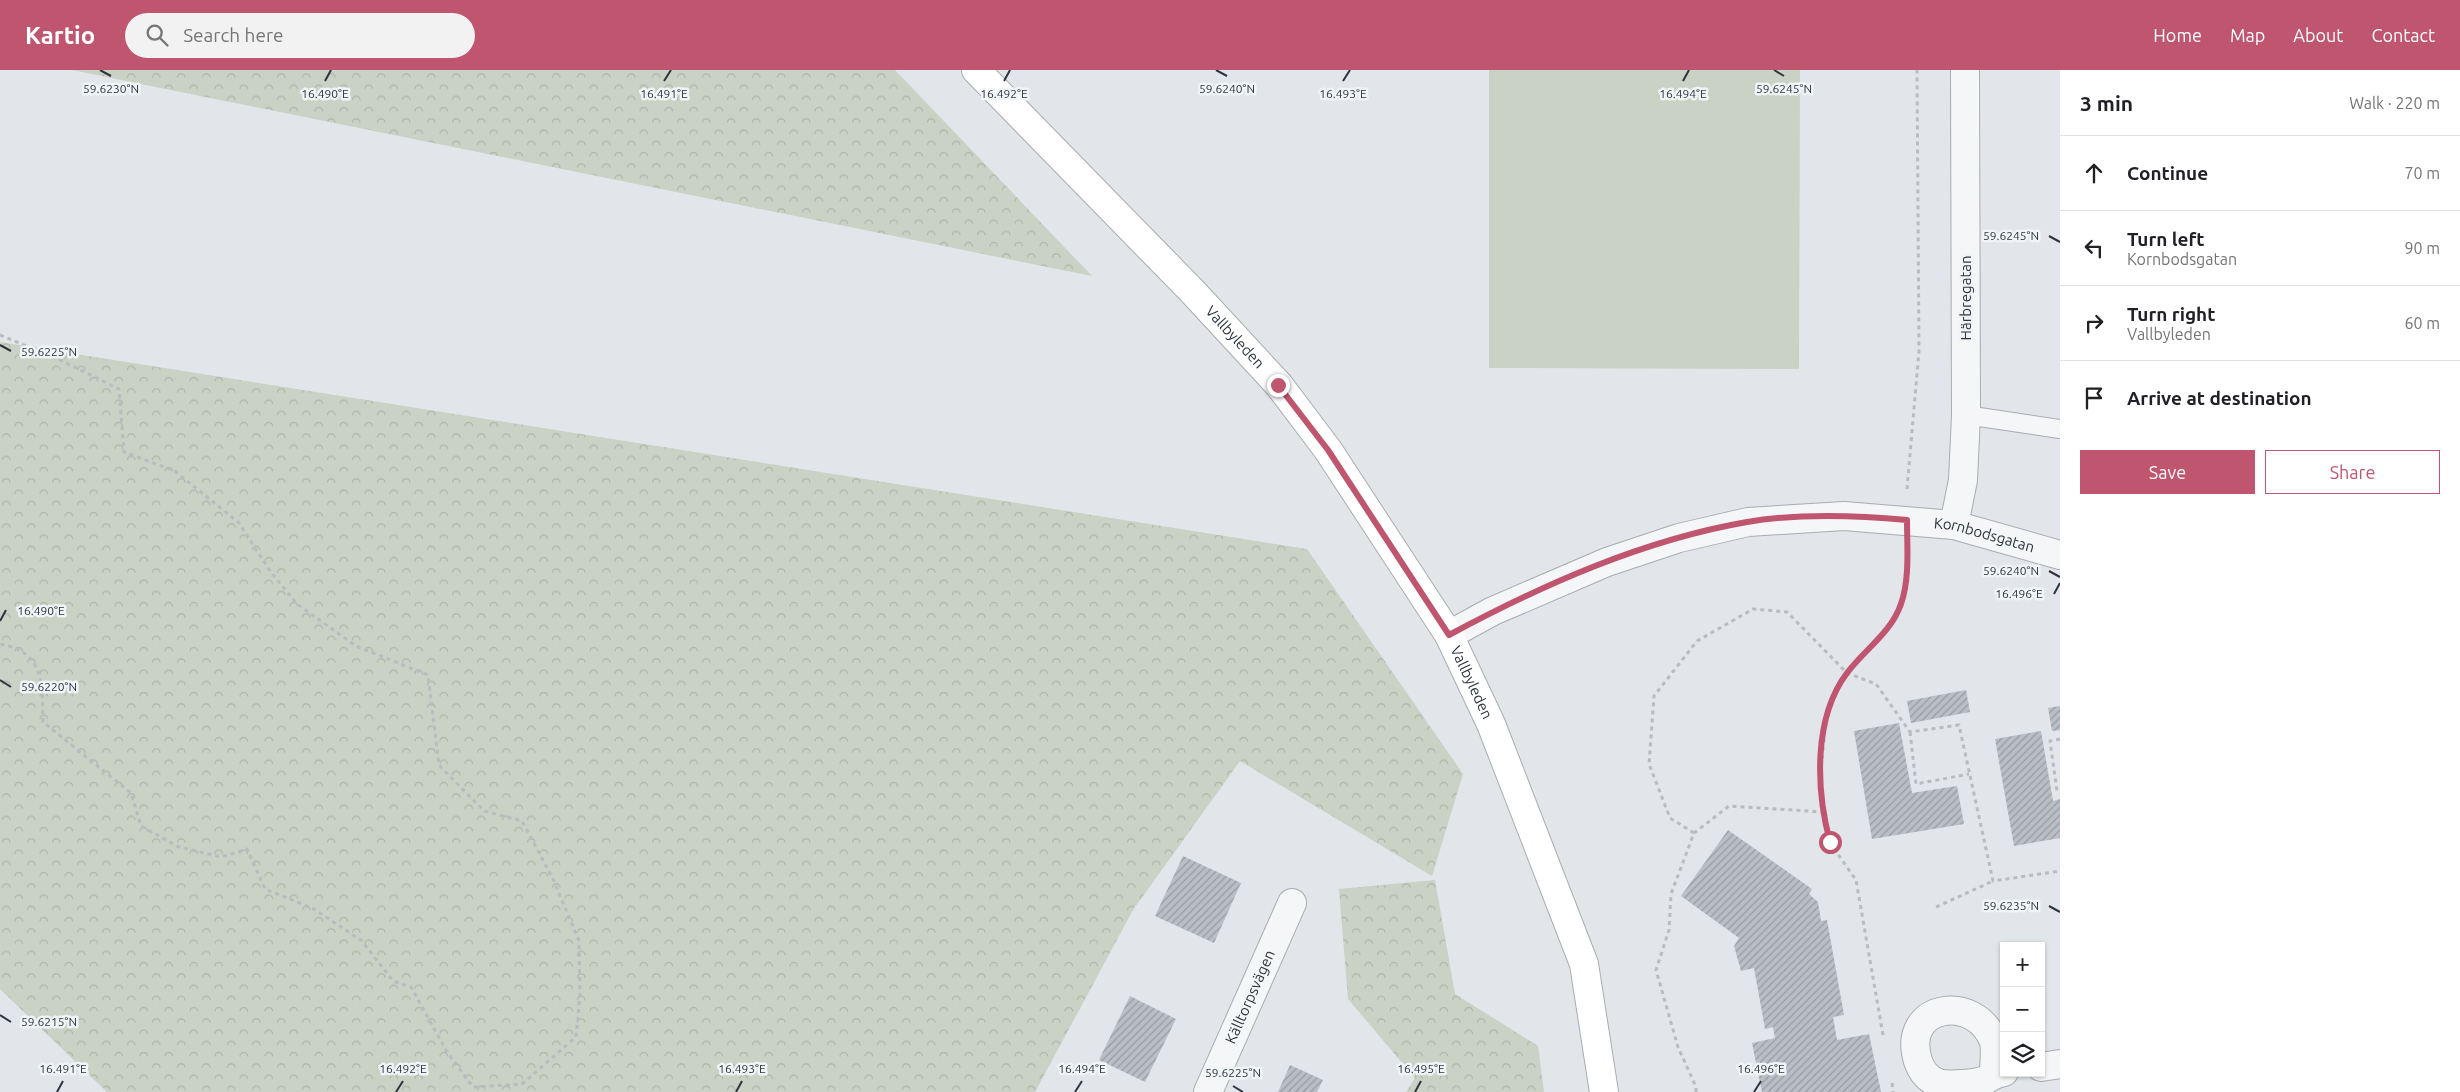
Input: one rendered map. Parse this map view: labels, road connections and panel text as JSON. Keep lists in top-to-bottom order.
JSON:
{
  "streets": {
    "main road": ["Vallbyleden"],
    "street": ["Härbregatan", "Kornbodsgatan", "Källtorpsvägen"]
  },
  "crossings": [
    ["Härbregatan", "Kornbodsgatan"],
    ["Vallbyleden", "Kornbodsgatan"]
  ],
  "page": {
    "header": "Kartio",
    "search": "Search here",
    "nav": [
      "Home",
      "Map",
      "About",
      "Contact"
    ],
    "heading": ["3 min", "Walk · 220 m"],
    "list": [
      ["Continue", "70 m"],
      ["Turn left", "Kornbodsgatan", "90 m"],
      ["Turn right", "Vallbyleden", "60 m"],
      "Arrive at destination"
    ],
    "buttons": ["Save", "Share"],
    "map_buttons": ["+", "−"]
  },
  "coordinates": [
    "59.6230°N",
    "59.6240°N",
    "59.6245°N",
    "16.492°E",
    "16.490°E",
    "16.491°E",
    "16.493°E",
    "16.494°E",
    "59.6225°N",
    "16.496°E",
    "59.6220°N",
    "59.6235°N",
    "59.6215°N",
    "16.495°E"
  ]
}
